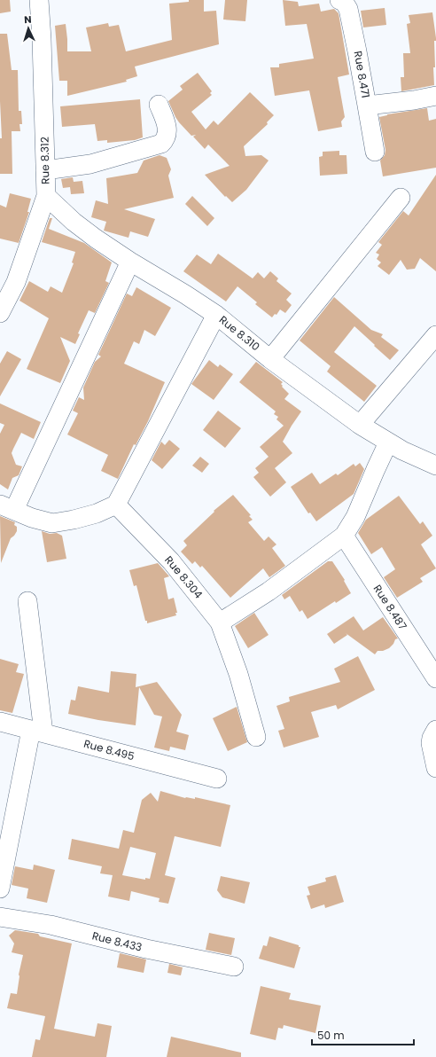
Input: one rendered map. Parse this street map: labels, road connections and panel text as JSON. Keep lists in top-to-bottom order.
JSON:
{
  "streets": {
    "street": [
      "Rue 8.471",
      "Rue 8.312",
      "Rue 8.310",
      "Rue 8.304",
      "Rue 8.487",
      "Rue 8.495",
      "Rue 8.433"
    ]
  },
  "crossings": [
    ["Rue 8.312", "Rue 8.310"]
  ],
  "scale_bar": "50 m",
  "north": "top"
}
